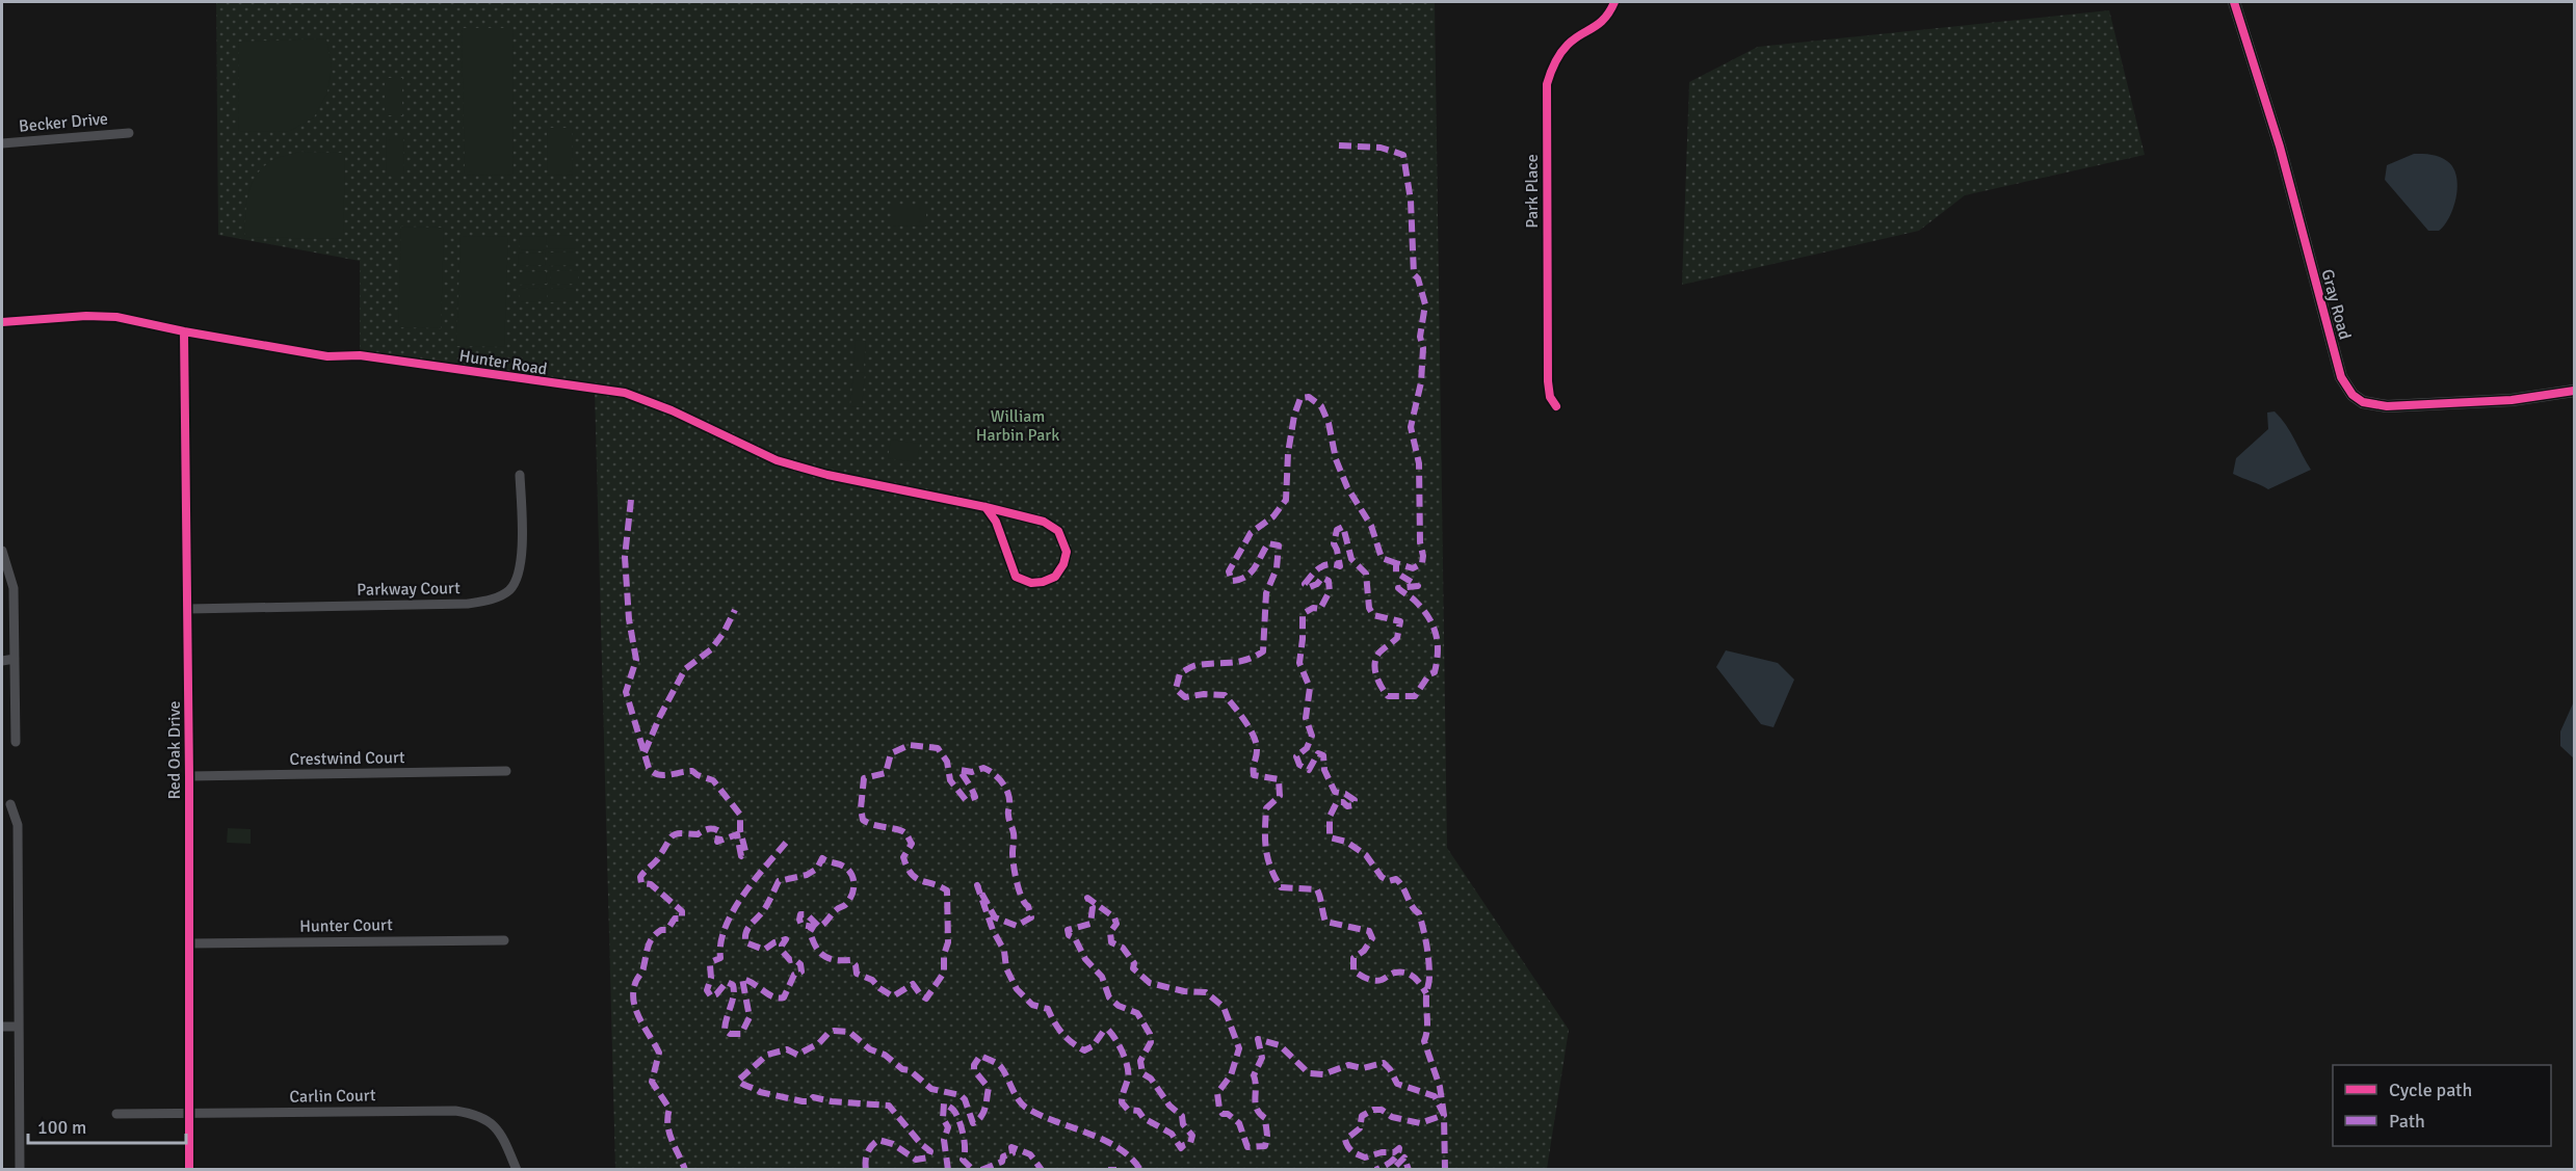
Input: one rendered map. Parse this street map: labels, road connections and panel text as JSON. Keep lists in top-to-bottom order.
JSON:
{
  "streets": {
    "street": [
      "Becker Drive",
      "Park Place",
      "Gray Road",
      "Hunter Road",
      "Parkway Court",
      "Red Oak Drive",
      "Crestwind Court",
      "Hunter Court",
      "Carlin Court"
    ]
  },
  "crossings": [
    ["Hunter Road", "Red Oak Drive"],
    ["Parkway Court", "Red Oak Drive"],
    ["Red Oak Drive", "Crestwind Court"],
    ["Red Oak Drive", "Hunter Court"],
    ["Red Oak Drive", "Carlin Court"]
  ],
  "parks": ["William Harbin Park"],
  "legend": ["Cycle path", "Path"],
  "scale_bar": "100 m"
}
